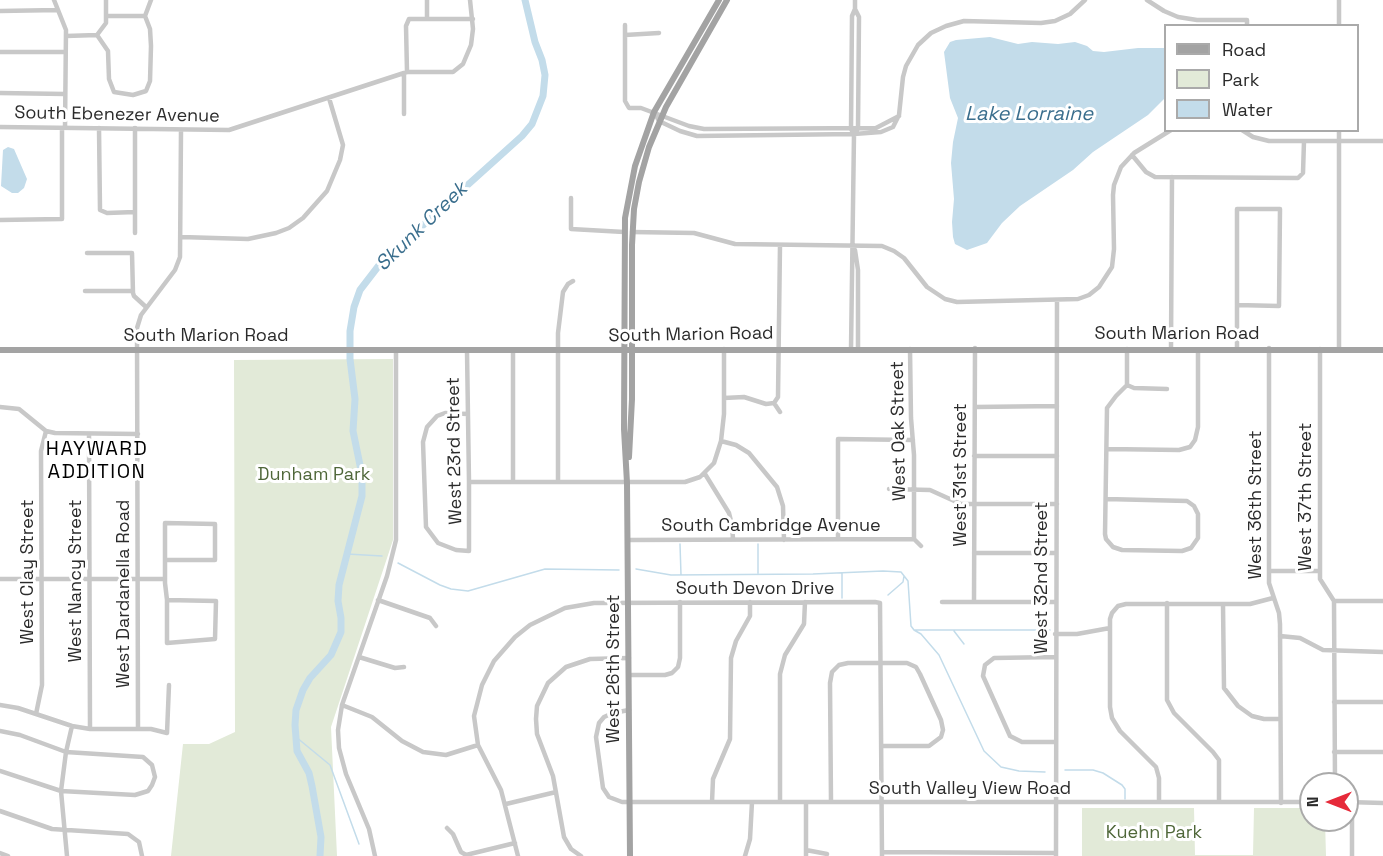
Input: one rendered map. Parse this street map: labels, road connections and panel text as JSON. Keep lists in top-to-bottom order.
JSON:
{
  "streets": {
    "main road": ["South Marion Road", "West 26th Street"],
    "street": [
      "South Ebenezer Avenue",
      "West Oak Street",
      "West 23rd Street",
      "West 31st Street",
      "West 37th Street",
      "West 36th Street",
      "South Cambridge Avenue",
      "West Clay Street",
      "West 32nd Street",
      "West Nancy Street",
      "South Devon Drive",
      "West Dardanella Road",
      "South Valley View Road"
    ]
  },
  "crossings": [
    ["South Ebenezer Avenue", "West Dardanella Road"],
    ["South Marion Road", "West Oak Street"],
    ["South Marion Road", "West 23rd Street"],
    ["South Marion Road", "West 31st Street"],
    ["South Marion Road", "West 37th Street"],
    ["South Marion Road", "West 36th Street"],
    ["South Marion Road", "West 32nd Street"],
    ["South Marion Road", "West Dardanella Road"],
    ["South Marion Road", "West 26th Street"],
    ["West Oak Street", "South Cambridge Avenue"],
    ["West 36th Street", "South Valley View Road"],
    ["South Cambridge Avenue", "West 26th Street"],
    ["West 32nd Street", "South Valley View Road"],
    ["South Devon Drive", "West 26th Street"],
    ["West 26th Street", "South Valley View Road"]
  ],
  "districts": ["HAYWARD ADDITION"],
  "water": ["Lake Lorraine", "Skunk Creek"],
  "parks": ["Dunham Park", "Kuehn Park"],
  "legend": ["Road", "Park", "Water"],
  "north": "left"
}
